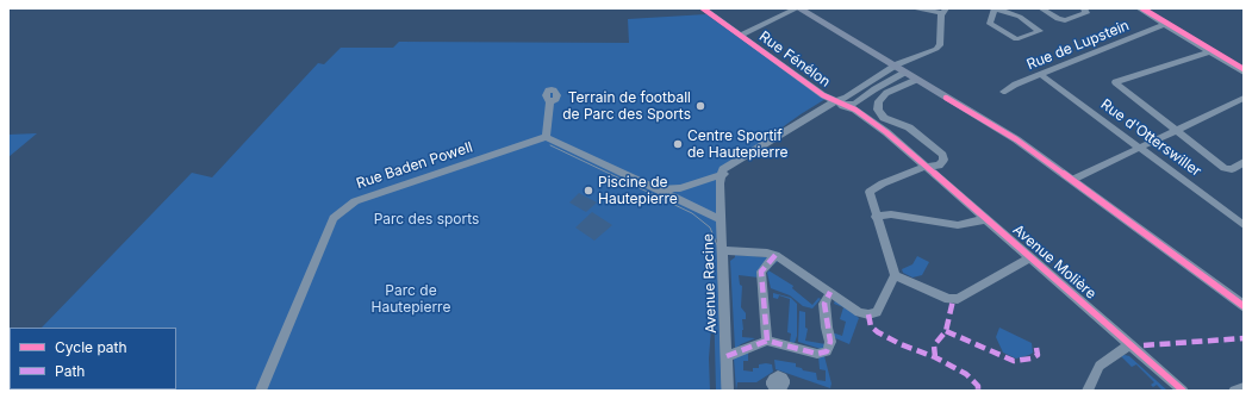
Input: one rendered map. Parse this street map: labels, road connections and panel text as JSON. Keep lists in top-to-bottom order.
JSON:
{
  "streets": {
    "street": [
      "Rue de Lupstein",
      "Rue Fénélon",
      "Rue d'Otterswiller",
      "Rue Baden Powell",
      "Avenue Molière",
      "Avenue Racine"
    ]
  },
  "crossings": [
    ["Rue de Lupstein", "Rue d'Otterswiller"],
    ["Rue Fénélon", "Avenue Molière"]
  ],
  "parks": ["Parc des sports", "Parc de Hautepierre"],
  "places": ["Terrain de football de Parc des Sports", "Centre Sportif de Hautepierre", "Piscine de Hautepierre"],
  "legend": ["Cycle path", "Path"]
}
